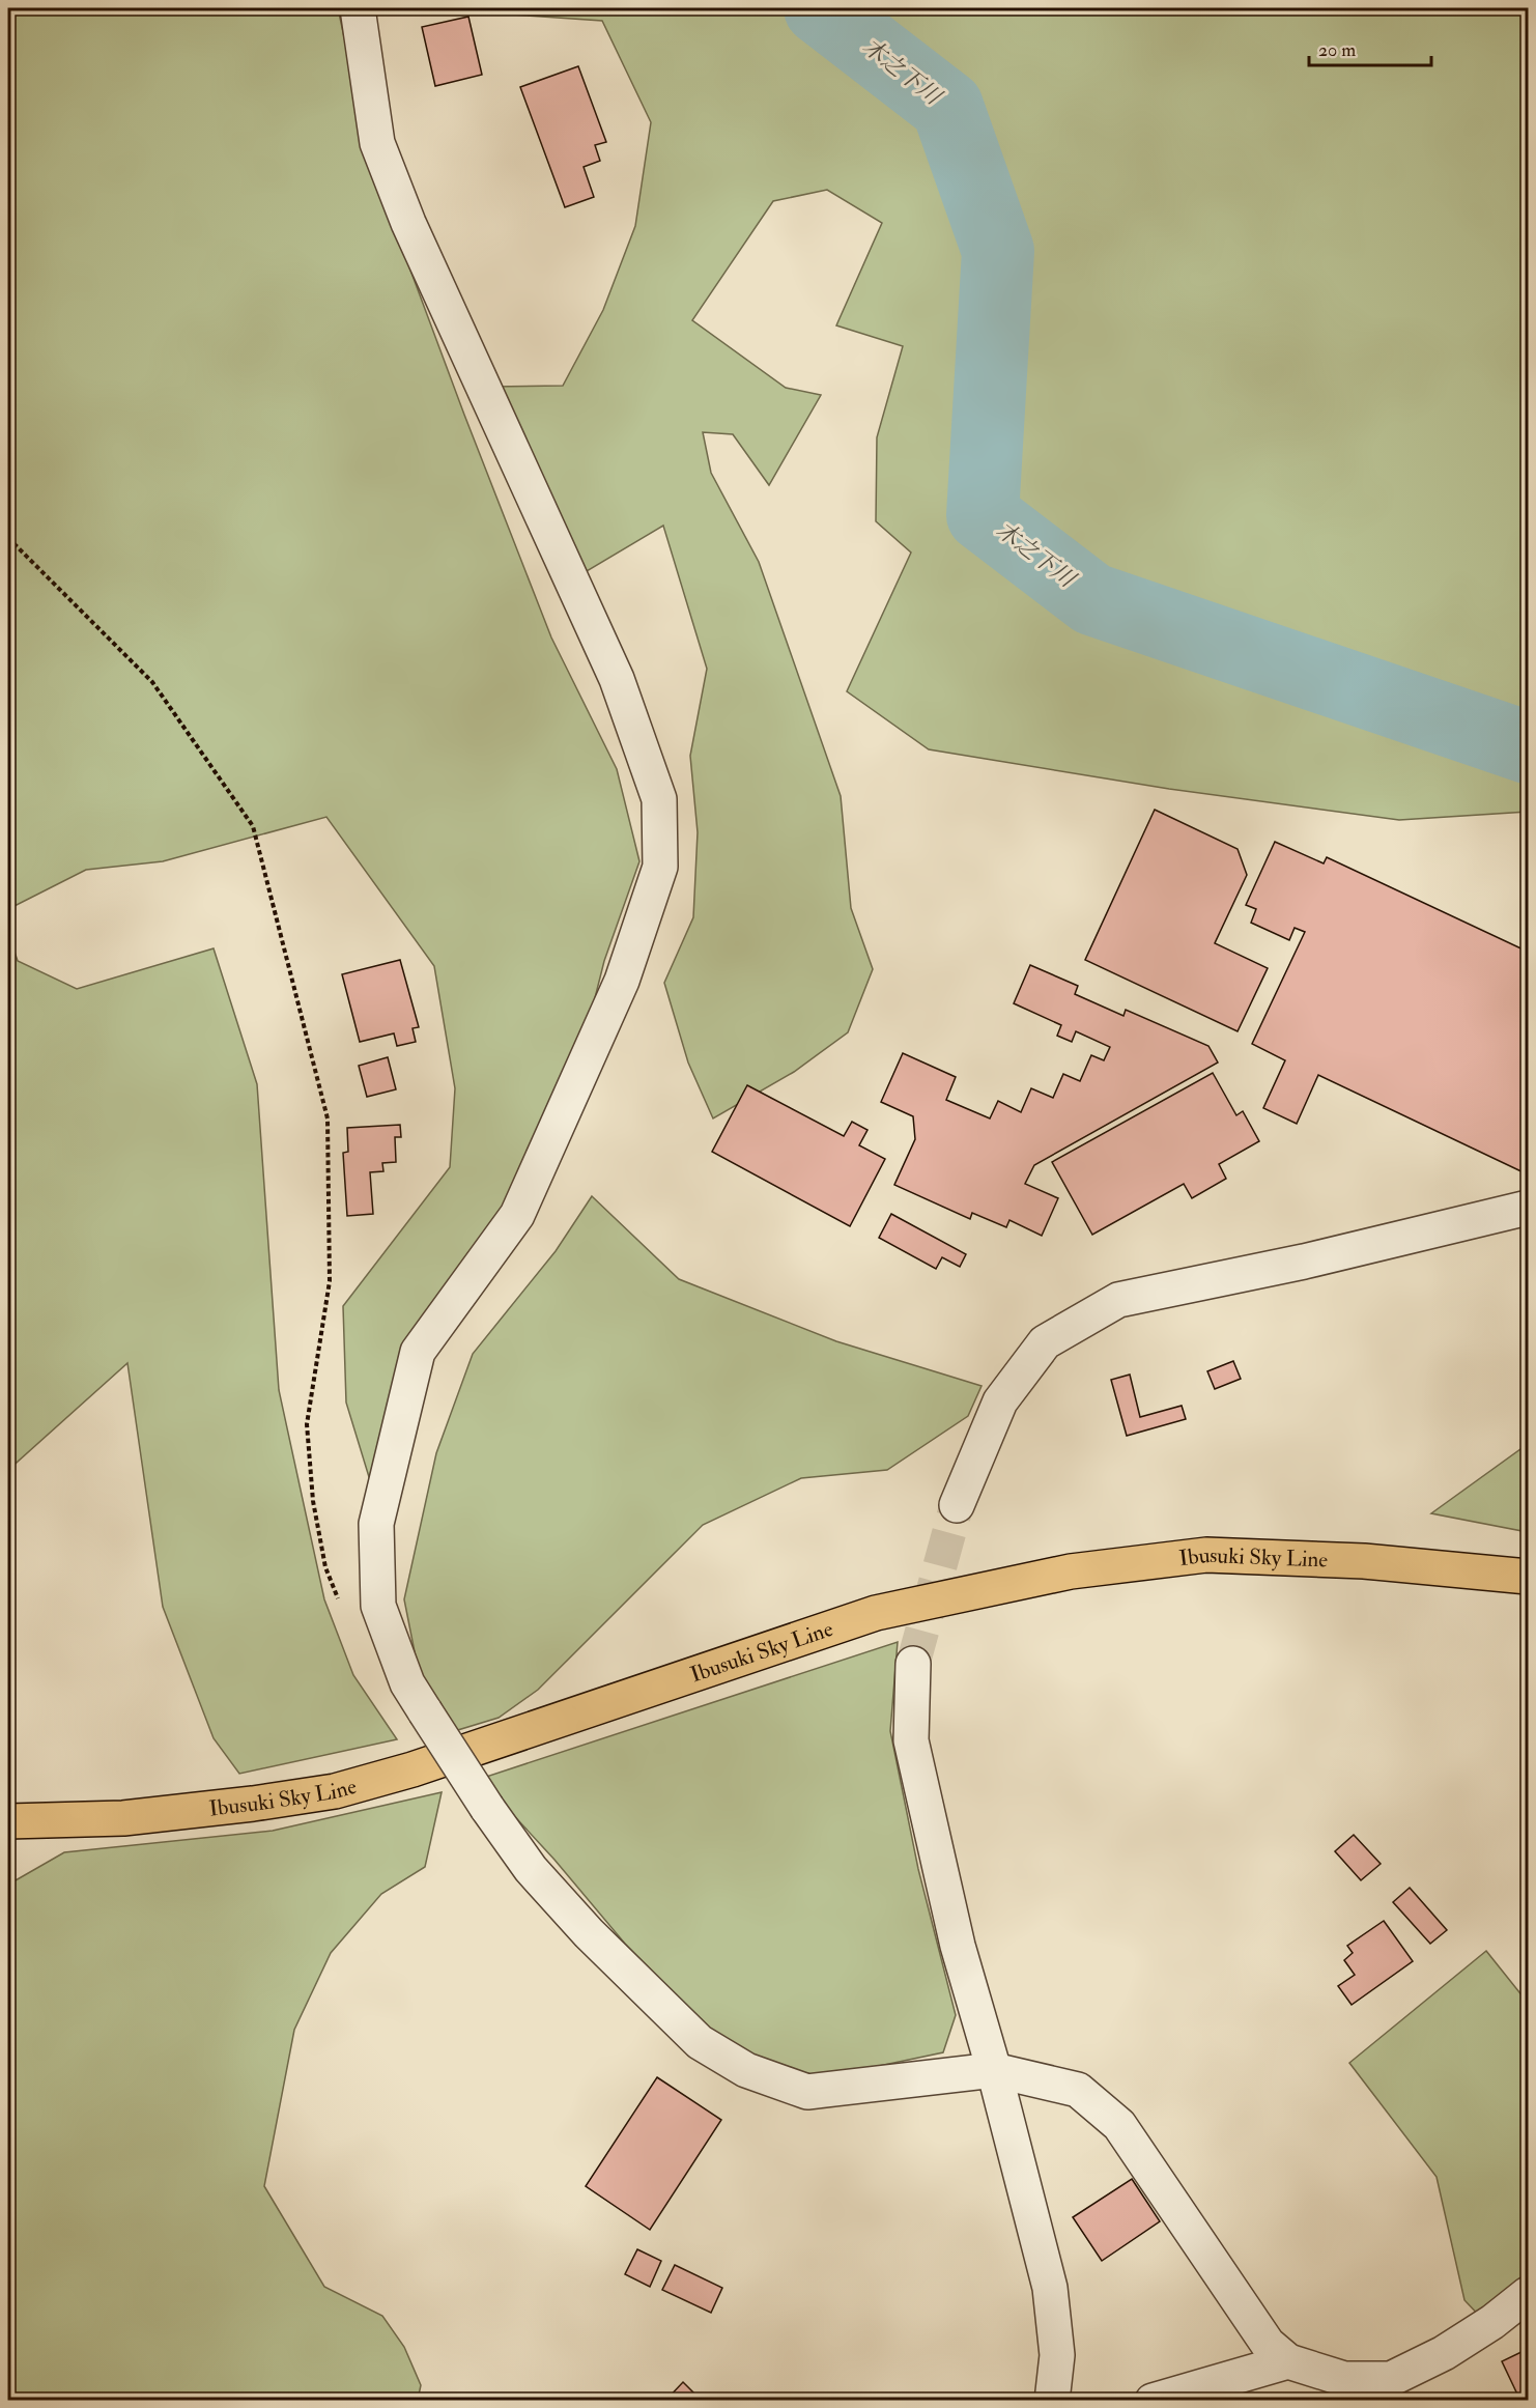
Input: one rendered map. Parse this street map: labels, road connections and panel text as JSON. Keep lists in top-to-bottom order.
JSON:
{
  "streets": {
    "main road": ["Ibusuki Sky Line"]
  },
  "water": ["木之下川"],
  "scale_bar": "20 m"
}
